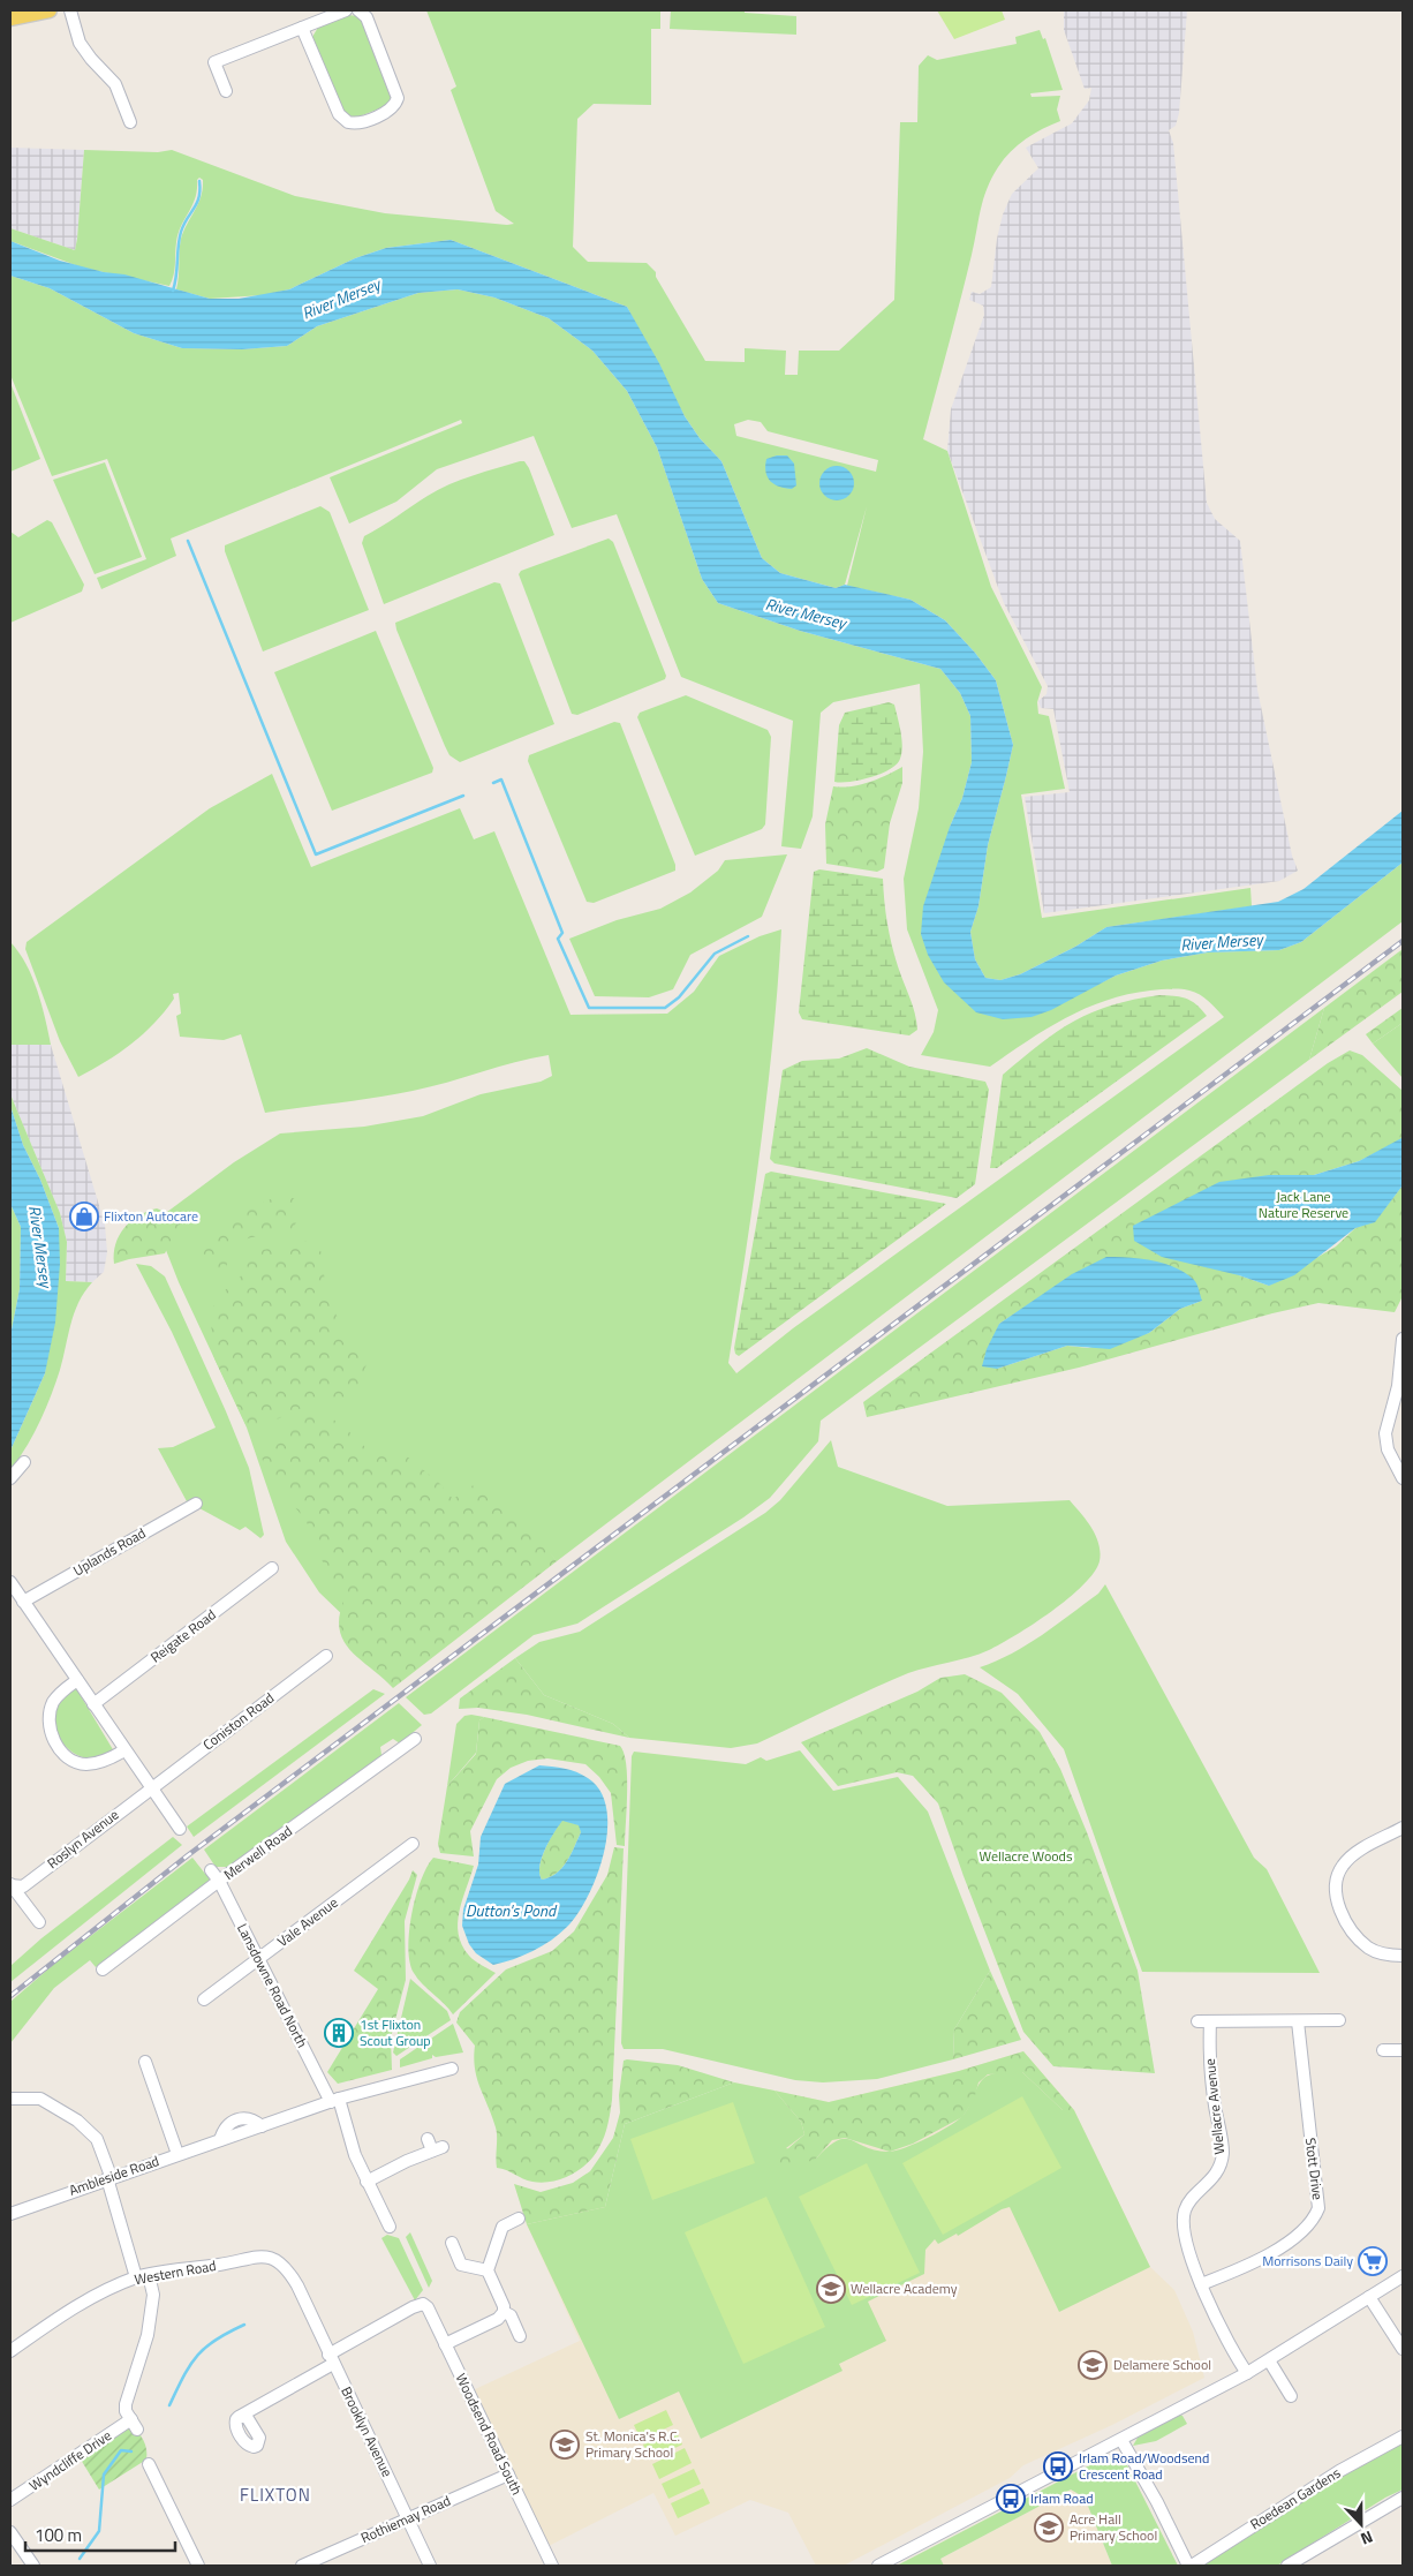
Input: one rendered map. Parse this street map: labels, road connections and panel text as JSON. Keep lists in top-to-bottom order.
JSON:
{
  "streets": {
    "street": [
      "Uplands Road",
      "Reigate Road",
      "Coniston Road",
      "Roslyn Avenue",
      "Merwell Road",
      "Vale Avenue",
      "Lansdowne Road North",
      "Wellacre Avenue",
      "Stott Drive",
      "Ambleside Road",
      "Western Road",
      "Brooklyn Avenue",
      "Woodsend Road South",
      "Wyndcliffe Drive",
      "Roedean Gardens",
      "Rothiemay Road"
    ]
  },
  "crossings": [
    ["Coniston Road", "Roslyn Avenue"],
    ["Merwell Road", "Lansdowne Road North"],
    ["Vale Avenue", "Lansdowne Road North"],
    ["Lansdowne Road North", "Ambleside Road"],
    ["Wellacre Avenue", "Stott Drive"],
    ["Western Road", "Brooklyn Avenue"],
    ["Western Road", "Wyndcliffe Drive"],
    ["Brooklyn Avenue", "Woodsend Road South"],
    ["Brooklyn Avenue", "Rothiemay Road"],
    ["Woodsend Road South", "Rothiemay Road"]
  ],
  "districts": ["FLIXTON"],
  "water": ["River Mersey", "Dutton's Pond"],
  "parks": ["Jack Lane Nature Reserve", "Wellacre Woods"],
  "places": {
    "shop": ["Flixton Autocare"],
    "building": ["1st Flixton Scout Group"],
    "supermarket": ["Morrisons Daily"],
    "school or university": [
      "Wellacre Academy",
      "Delamere School",
      "St. Monica's R.C. Primary School",
      "Acre Hall Primary School"
    ],
    "bus stop": ["Irlam Road/Woodsend Crescent Road", "Irlam Road"]
  },
  "scale_bar": "100 m",
  "north": "bottom"
}
